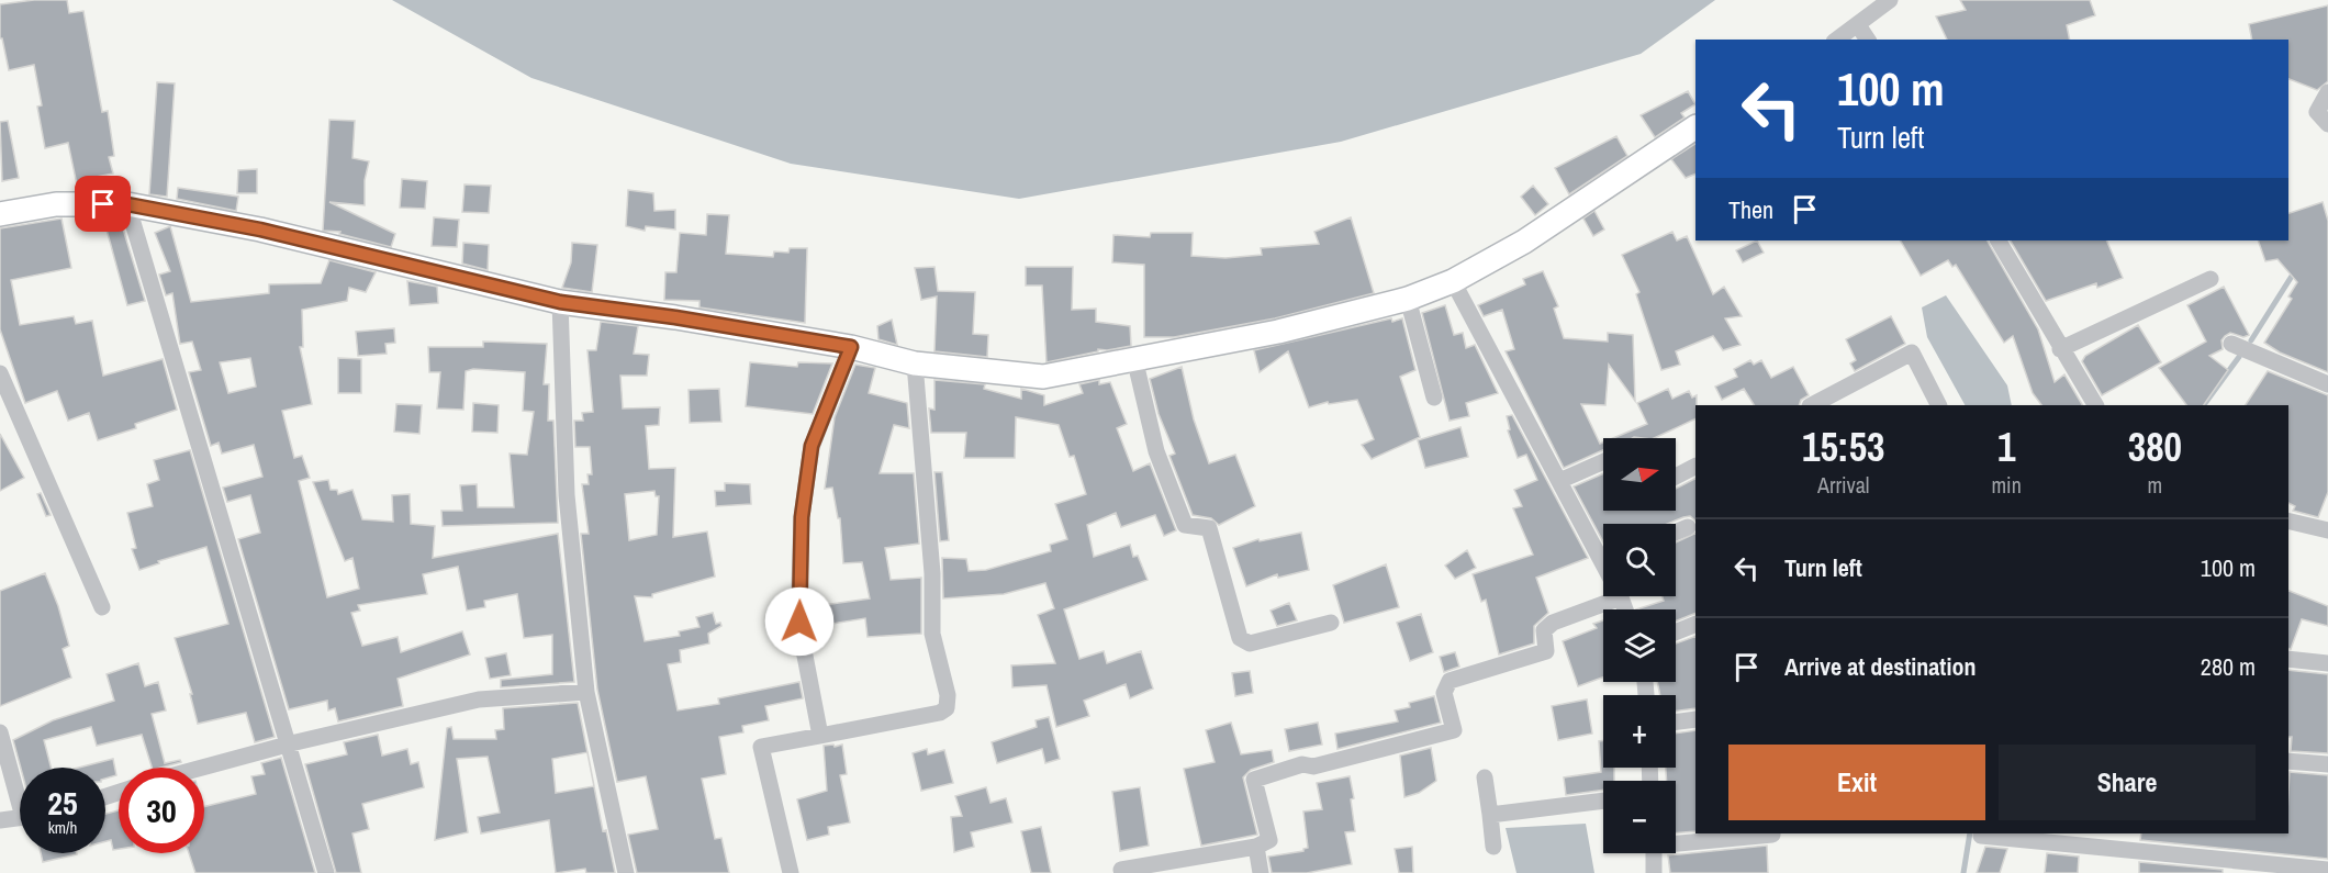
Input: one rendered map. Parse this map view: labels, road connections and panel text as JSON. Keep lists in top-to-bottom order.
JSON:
{
  "north": "right",
  "page": {
    "turn": ["100 m", "Turn left"],
    "then": "Then",
    "eta": [
      "15:53",
      "Arrival",
      "1",
      "min",
      "380",
      "m"
    ],
    "map_buttons": ["+", "−"],
    "list": [
      {
        "name": "Turn left",
        "value": "100 m"
      },
      {
        "name": "Arrive at destination",
        "value": "280 m"
      }
    ],
    "buttons": ["Exit", "Share"],
    "speed": "25 km/h",
    "limit": "30"
  }
}
